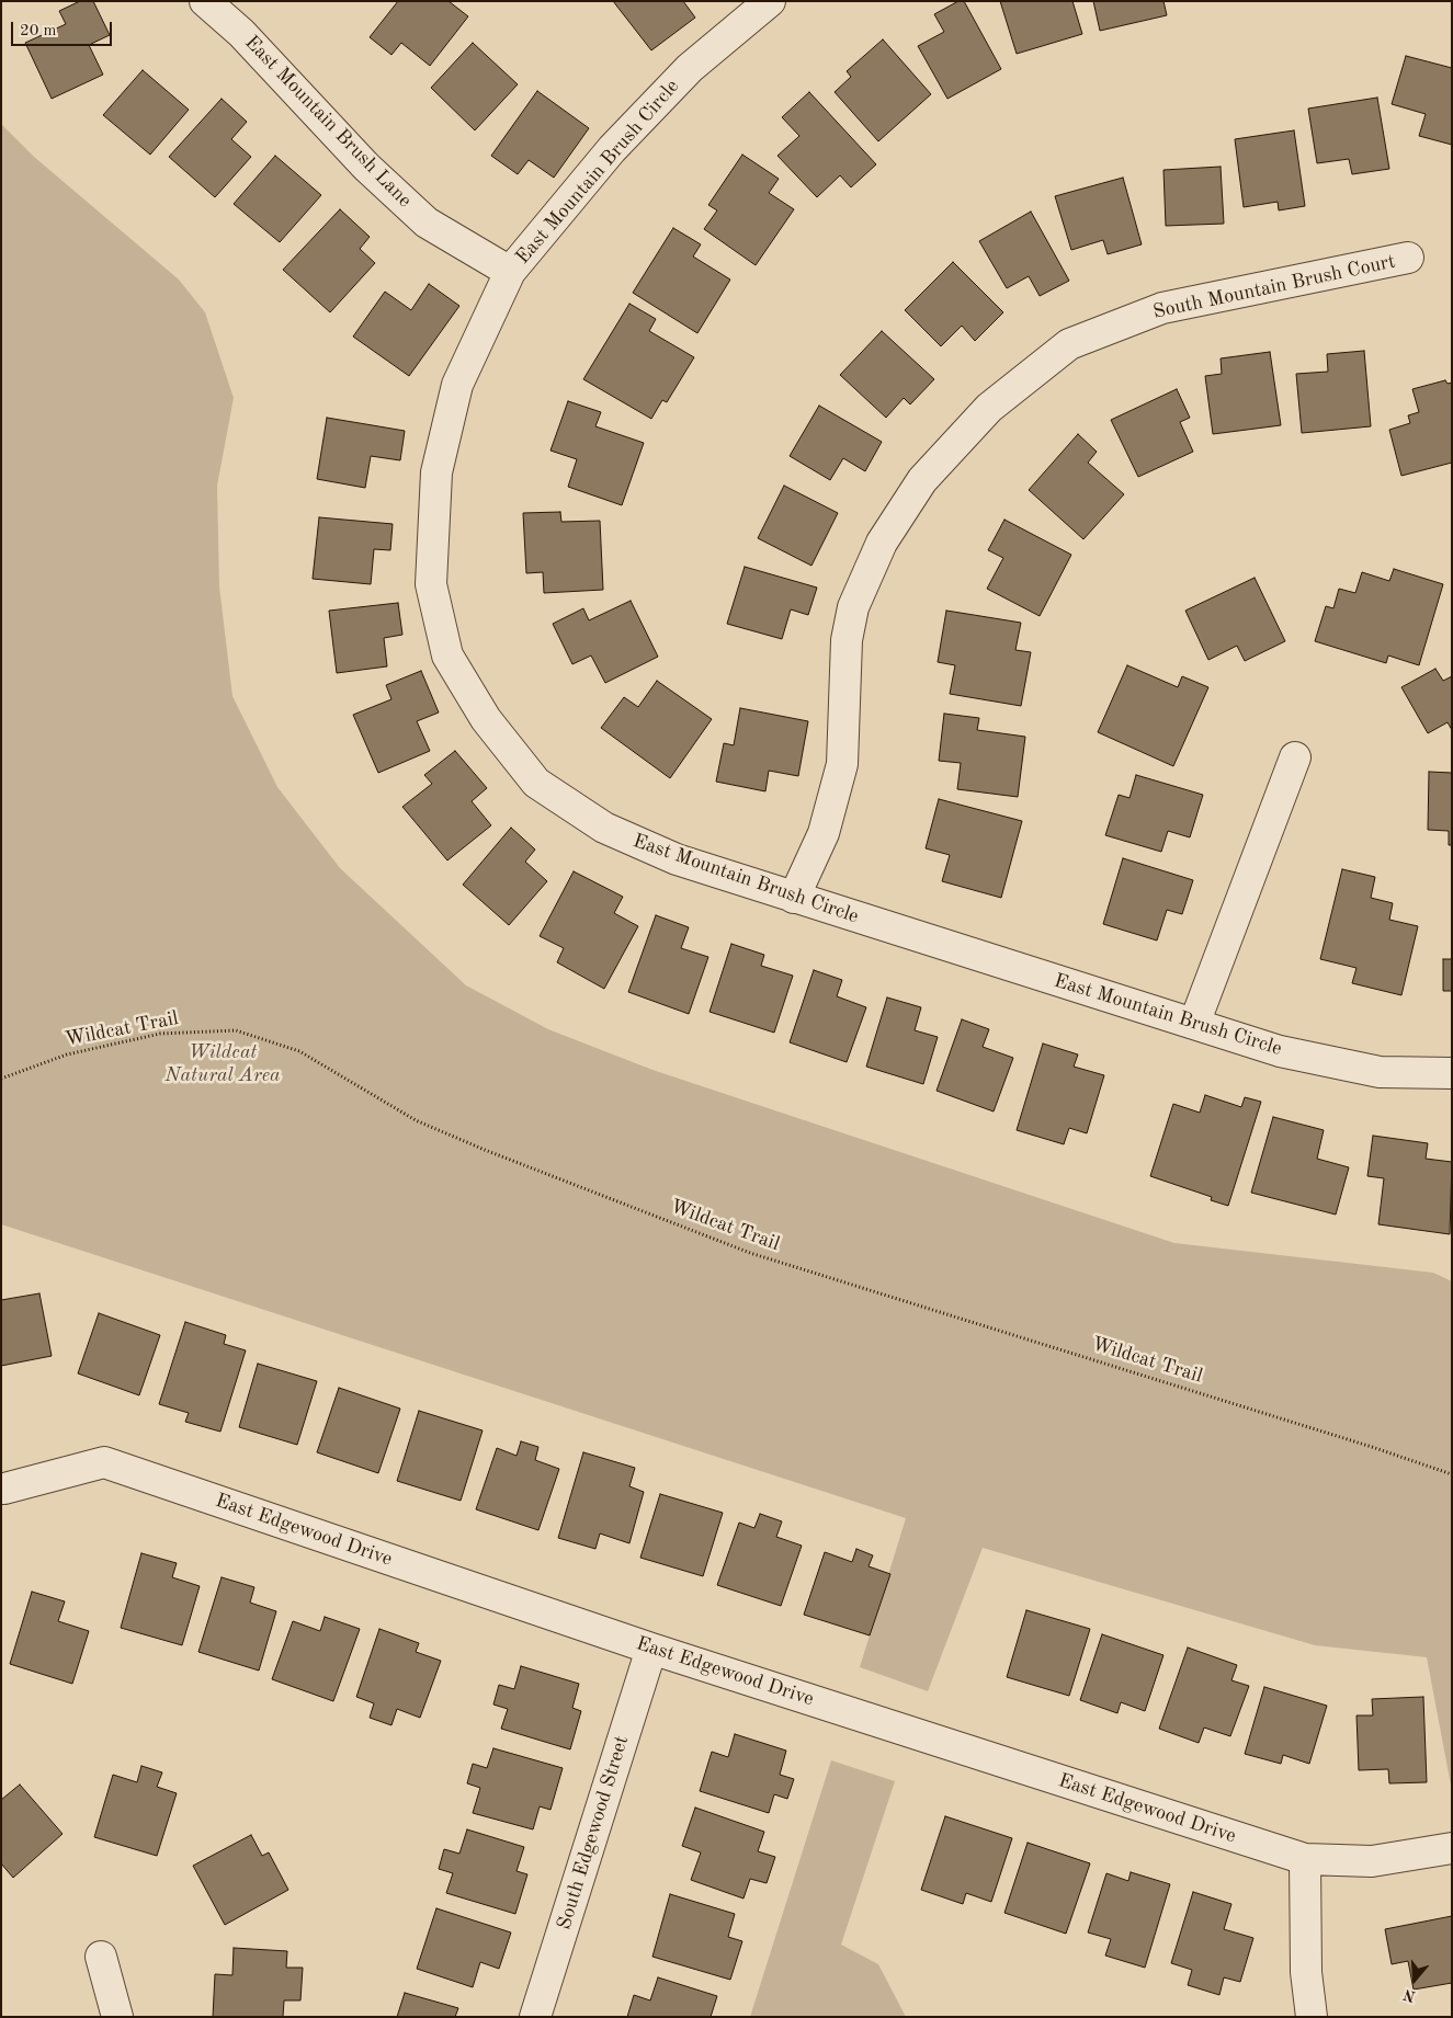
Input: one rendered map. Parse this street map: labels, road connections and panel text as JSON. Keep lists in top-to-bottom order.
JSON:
{
  "streets": {
    "street": [
      "East Mountain Brush Lane",
      "East Mountain Brush Circle",
      "South Mountain Brush Court",
      "East Edgewood Drive",
      "South Edgewood Street"
    ],
    "path": ["Wildcat Trail"]
  },
  "crossings": [
    ["East Mountain Brush Lane", "East Mountain Brush Circle"],
    ["East Mountain Brush Circle", "South Mountain Brush Court"],
    ["East Edgewood Drive", "South Edgewood Street"]
  ],
  "parks": ["Wildcat Natural Area"],
  "scale_bar": "20 m",
  "north": "bottom"
}
